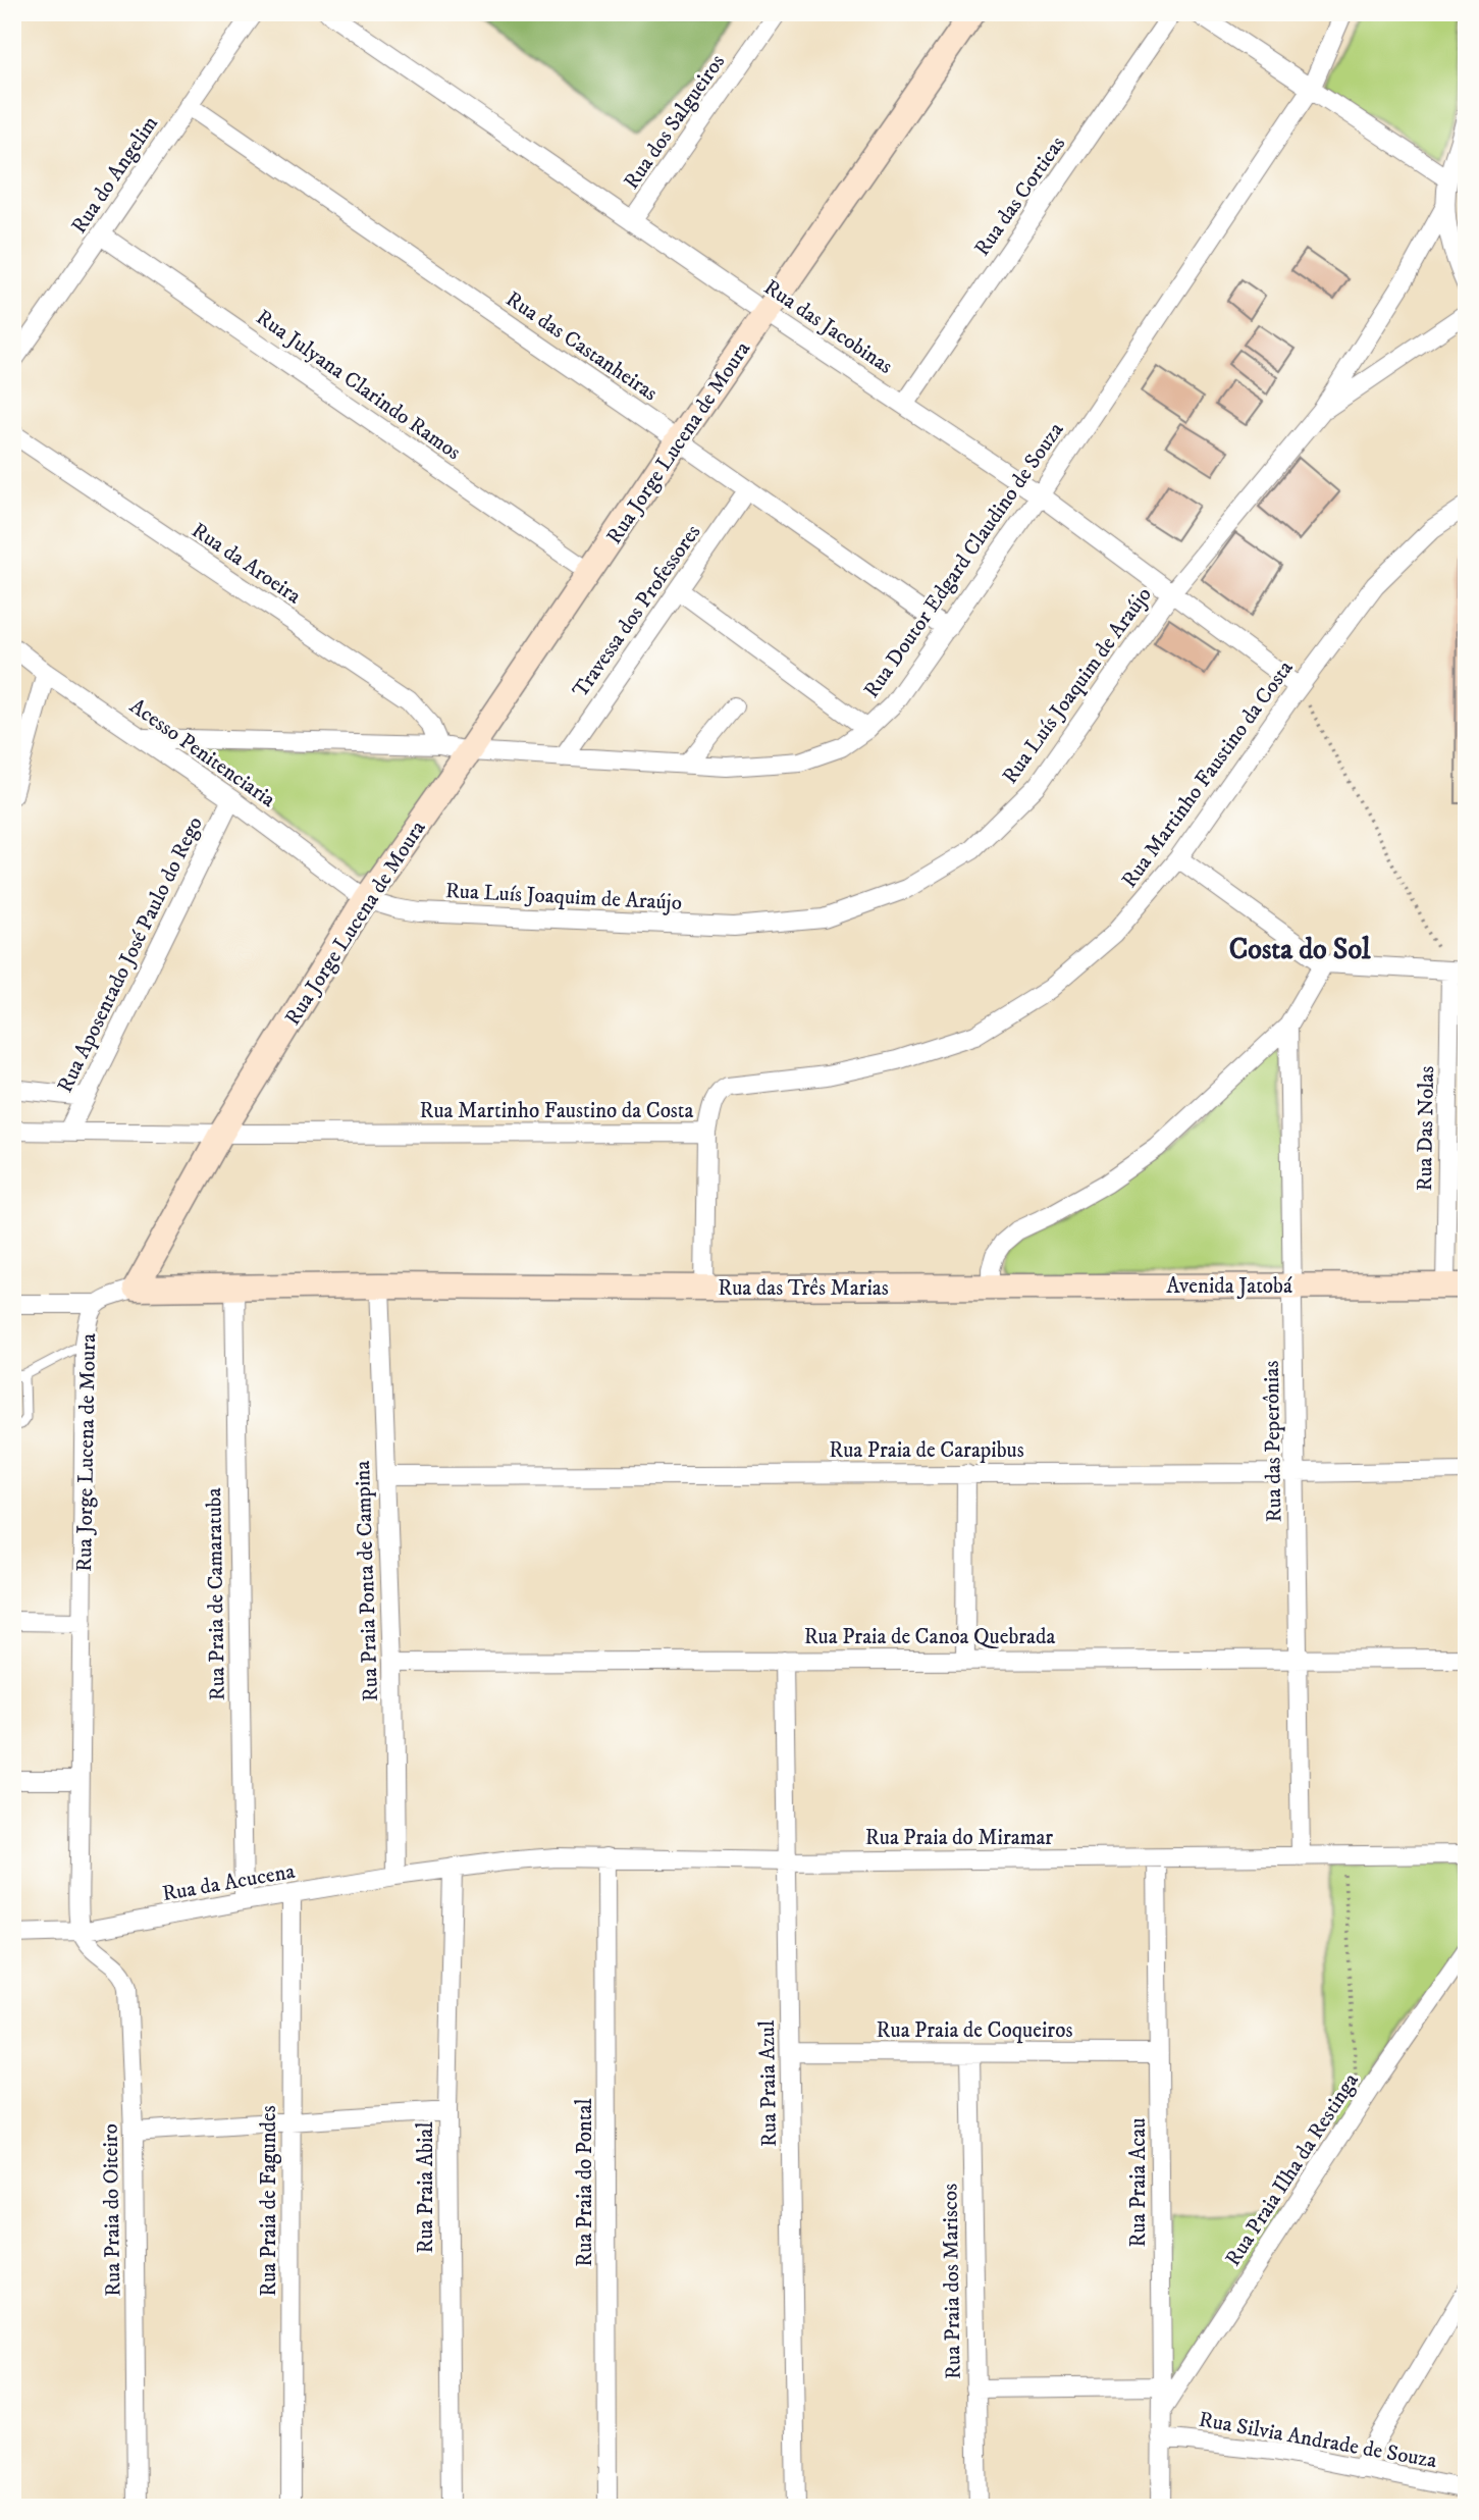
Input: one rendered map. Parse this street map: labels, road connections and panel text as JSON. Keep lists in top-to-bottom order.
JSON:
{
  "streets": {
    "street": [
      "Rua dos Salgueiros",
      "Rua do Angelim",
      "Rua das Corticas",
      "Rua das Jacobinas",
      "Rua das Castanheiras",
      "Rua Julyana Clarindo Ramos",
      "Rua Jorge Lucena de Moura",
      "Rua Doutor Edgard Claudino de Souza",
      "Rua da Aroeira",
      "Travessa dos Professores",
      "Rua Luís Joaquim de Araújo",
      "Acesso Penitenciaria",
      "Rua Martinho Faustino da Costa",
      "Rua Aposentado José Paulo do Rego",
      "Rua Das Nolas",
      "Avenida Jatobá",
      "Rua das Três Marias",
      "Rua das Peperônias",
      "Rua Praia de Carapibus",
      "Rua Praia Ponta de Campina",
      "Rua Praia de Camaratuba",
      "Rua Praia de Canoa Quebrada",
      "Rua Praia do Miramar",
      "Rua da Acucena",
      "Rua Praia de Coqueiros",
      "Rua Praia Azul",
      "Rua Praia Ilha da Restinga",
      "Rua Praia do Pontal",
      "Rua Praia Acau",
      "Rua Praia Abial",
      "Rua Praia de Fagundes",
      "Rua Praia do Oiteiro",
      "Rua Praia dos Mariscos",
      "Rua Silvia Andrade de Souza"
    ]
  },
  "crossings": [
    ["Rua dos Salgueiros", "Rua das Jacobinas"],
    ["Rua do Angelim", "Rua das Castanheiras"],
    ["Rua do Angelim", "Rua Julyana Clarindo Ramos"],
    ["Rua das Corticas", "Rua das Jacobinas"],
    ["Rua das Jacobinas", "Rua Jorge Lucena de Moura"],
    ["Rua das Jacobinas", "Rua Doutor Edgard Claudino de Souza"],
    ["Rua das Jacobinas", "Rua Luís Joaquim de Araújo"],
    ["Rua das Jacobinas", "Rua Martinho Faustino da Costa"],
    ["Rua das Castanheiras", "Rua Jorge Lucena de Moura"],
    ["Rua das Castanheiras", "Rua Doutor Edgard Claudino de Souza"],
    ["Rua das Castanheiras", "Travessa dos Professores"],
    ["Rua Julyana Clarindo Ramos", "Rua Jorge Lucena de Moura"],
    ["Rua Jorge Lucena de Moura", "Rua Doutor Edgard Claudino de Souza"],
    ["Rua Jorge Lucena de Moura", "Rua Luís Joaquim de Araújo"],
    ["Rua Jorge Lucena de Moura", "Acesso Penitenciaria"],
    ["Rua Jorge Lucena de Moura", "Rua Martinho Faustino da Costa"],
    ["Rua Jorge Lucena de Moura", "Rua das Três Marias"],
    ["Rua Jorge Lucena de Moura", "Rua da Acucena"],
    ["Rua Jorge Lucena de Moura", "Rua Praia do Oiteiro"],
    ["Rua Doutor Edgard Claudino de Souza", "Rua da Aroeira"],
    ["Rua Doutor Edgard Claudino de Souza", "Travessa dos Professores"],
    ["Rua Doutor Edgard Claudino de Souza", "Acesso Penitenciaria"],
    ["Rua Luís Joaquim de Araújo", "Acesso Penitenciaria"],
    ["Acesso Penitenciaria", "Rua Aposentado José Paulo do Rego"],
    ["Rua Martinho Faustino da Costa", "Rua Aposentado José Paulo do Rego"],
    ["Rua Das Nolas", "Avenida Jatobá"],
    ["Avenida Jatobá", "Rua das Três Marias"],
    ["Avenida Jatobá", "Rua das Peperônias"],
    ["Rua das Três Marias", "Rua Praia Ponta de Campina"],
    ["Rua das Três Marias", "Rua Praia de Camaratuba"],
    ["Rua das Peperônias", "Rua Praia de Carapibus"],
    ["Rua das Peperônias", "Rua Praia de Canoa Quebrada"],
    ["Rua das Peperônias", "Rua Praia do Miramar"],
    ["Rua Praia de Carapibus", "Rua Praia Ponta de Campina"],
    ["Rua Praia Ponta de Campina", "Rua Praia de Canoa Quebrada"],
    ["Rua Praia Ponta de Campina", "Rua da Acucena"],
    ["Rua Praia de Camaratuba", "Rua da Acucena"],
    ["Rua Praia de Canoa Quebrada", "Rua Praia Azul"],
    ["Rua Praia do Miramar", "Rua da Acucena"],
    ["Rua Praia do Miramar", "Rua Praia Azul"],
    ["Rua Praia do Miramar", "Rua Praia do Pontal"],
    ["Rua Praia do Miramar", "Rua Praia Acau"],
    ["Rua Praia do Miramar", "Rua Praia Abial"],
    ["Rua da Acucena", "Rua Praia Abial"],
    ["Rua da Acucena", "Rua Praia de Fagundes"],
    ["Rua da Acucena", "Rua Praia do Oiteiro"],
    ["Rua Praia de Coqueiros", "Rua Praia Azul"],
    ["Rua Praia de Coqueiros", "Rua Praia Acau"],
    ["Rua Praia de Coqueiros", "Rua Praia dos Mariscos"],
    ["Rua Praia Ilha da Restinga", "Rua Praia Acau"],
    ["Rua Praia Acau", "Rua Silvia Andrade de Souza"]
  ],
  "districts": ["Costa do Sol"]
}
